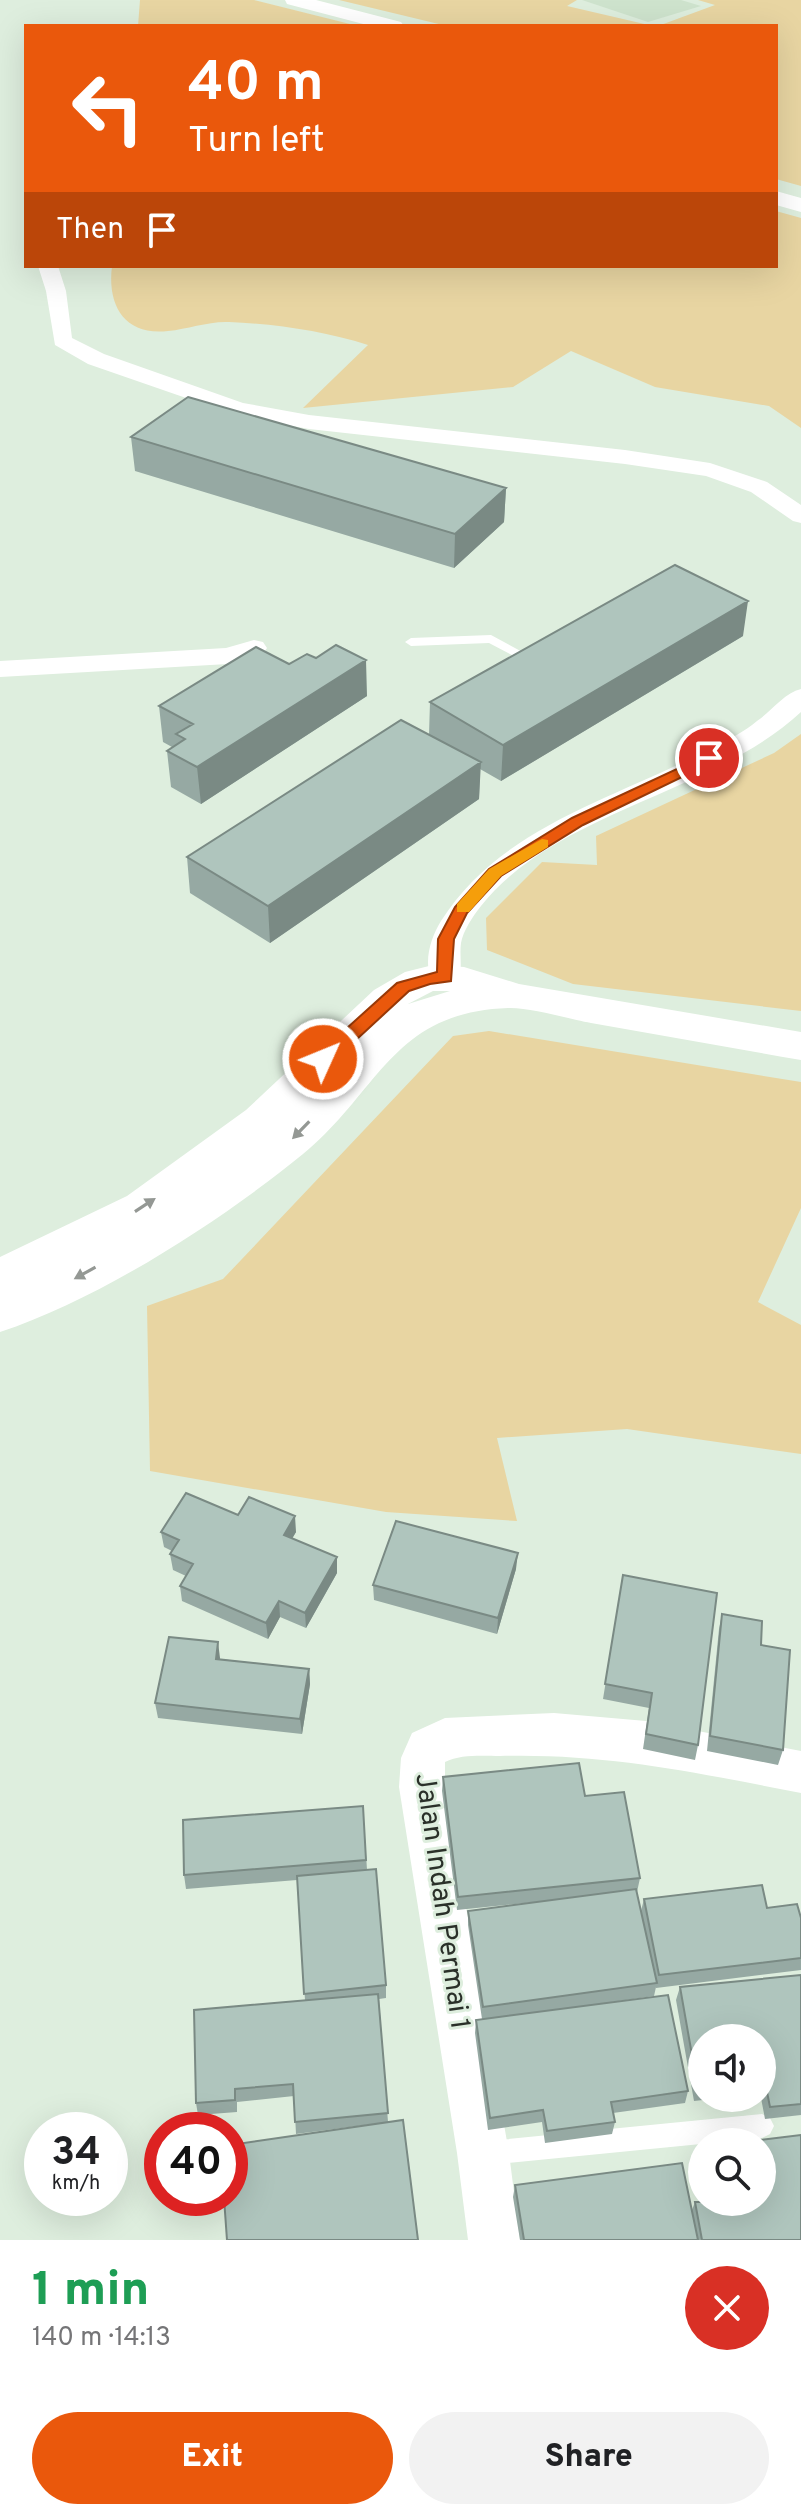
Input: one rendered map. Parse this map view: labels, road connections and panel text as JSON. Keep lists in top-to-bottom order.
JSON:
{
  "streets": {
    "street": ["Jalan Indah Permai 1"]
  },
  "page": {
    "turn": ["40 m", "Turn left"],
    "then": "Then",
    "speed": "34 km/h",
    "limit": "40",
    "heading": ["1 min", "140 m · 14:13"],
    "buttons": ["Exit", "Share"]
  }
}
